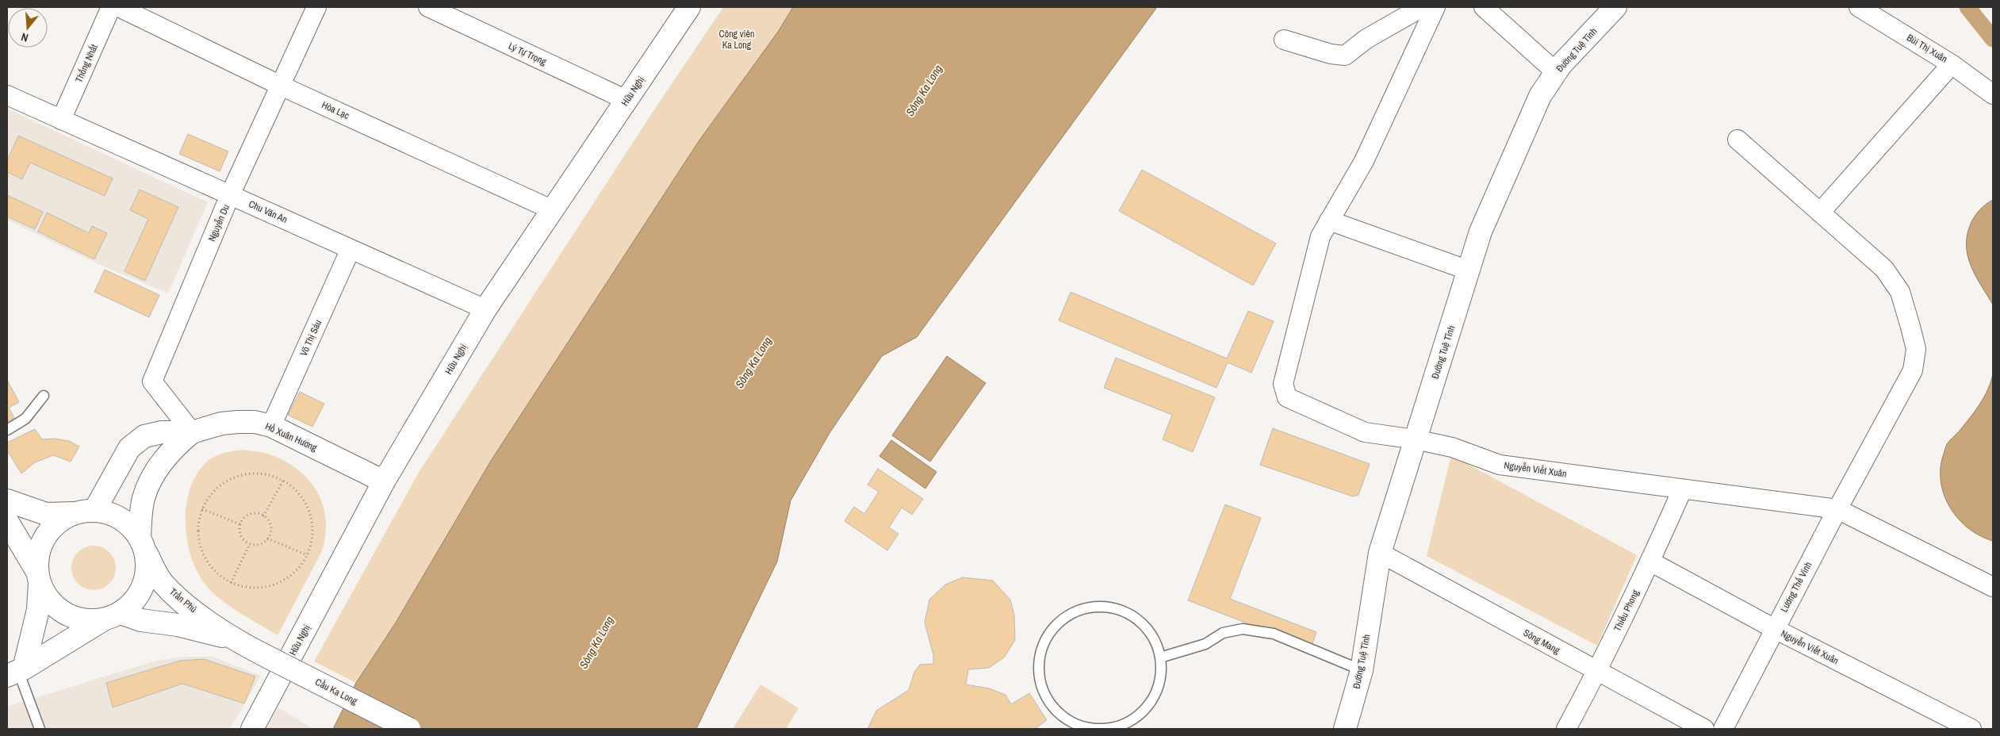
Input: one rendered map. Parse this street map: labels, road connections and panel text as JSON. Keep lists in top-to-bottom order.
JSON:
{
  "streets": {
    "street": [
      "Bùi Thị Xuân",
      "Đường Tuệ Tĩnh",
      "Lý Tự Trọng",
      "Thống Nhất",
      "Hữu Nghị",
      "Hòa Lạc",
      "Chu Văn An",
      "Nguyễn Du",
      "Võ Thị Sáu",
      "Hồ Xuân Hương",
      "Nguyễn Viết Xuân",
      "Lương Thế Vinh",
      "Trần Phú",
      "Thiếu Phong",
      "Sông Mang",
      "Cầu Ka Long"
    ]
  },
  "crossings": [
    ["Đường Tuệ Tĩnh", "Nguyễn Viết Xuân"],
    ["Đường Tuệ Tĩnh", "Sông Mang"],
    ["Lý Tự Trọng", "Hữu Nghị"],
    ["Thống Nhất", "Chu Văn An"],
    ["Hữu Nghị", "Hòa Lạc"],
    ["Hữu Nghị", "Chu Văn An"],
    ["Hữu Nghị", "Hồ Xuân Hương"],
    ["Hòa Lạc", "Nguyễn Du"],
    ["Chu Văn An", "Nguyễn Du"],
    ["Chu Văn An", "Võ Thị Sáu"],
    ["Nguyễn Du", "Hồ Xuân Hương"],
    ["Võ Thị Sáu", "Hồ Xuân Hương"],
    ["Nguyễn Viết Xuân", "Lương Thế Vinh"],
    ["Nguyễn Viết Xuân", "Thiếu Phong"],
    ["Trần Phú", "Cầu Ka Long"],
    ["Thiếu Phong", "Sông Mang"]
  ],
  "water": ["Sông Ka Long"],
  "parks": ["Công viên Ka Long"],
  "north": "bottom"
}
